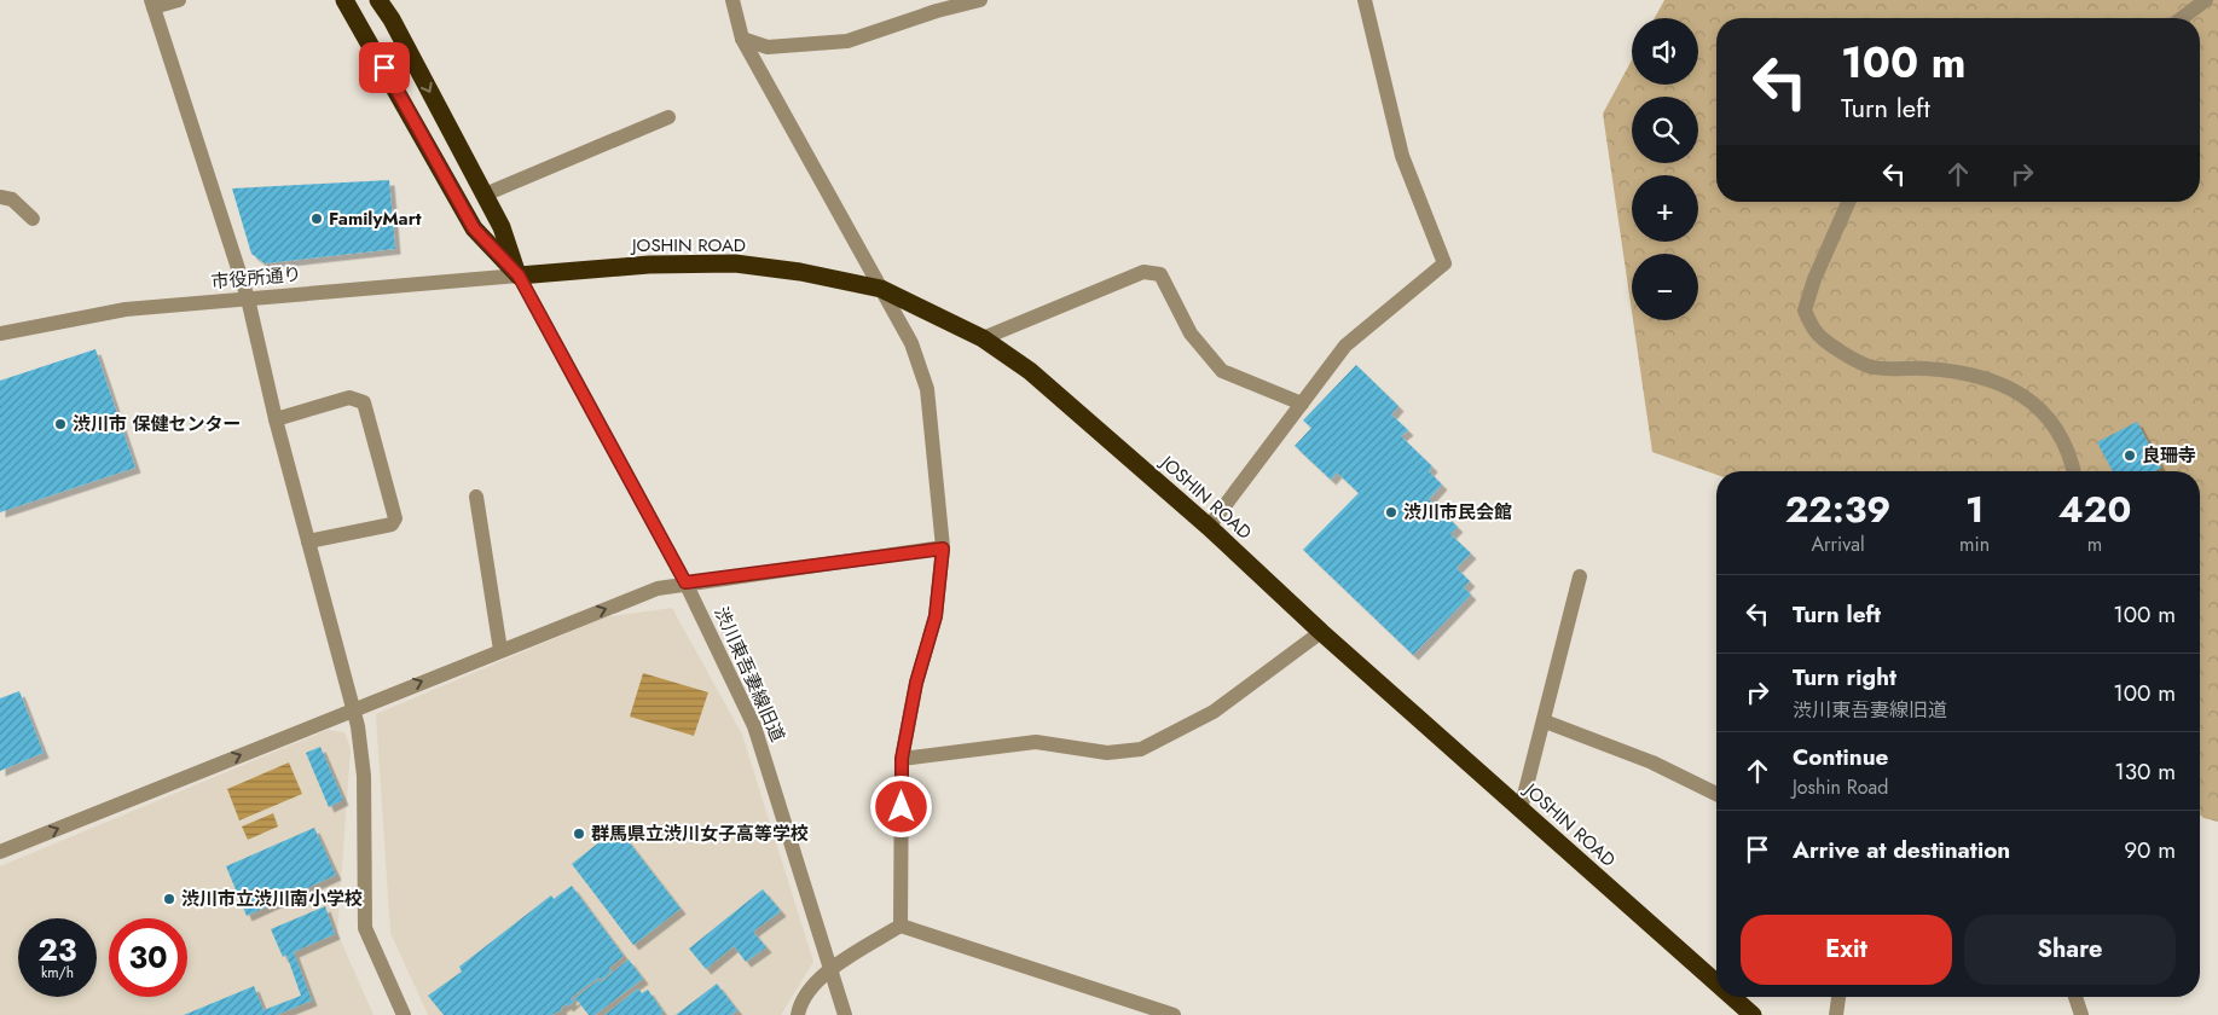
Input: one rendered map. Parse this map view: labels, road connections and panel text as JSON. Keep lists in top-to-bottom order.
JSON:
{
  "streets": {
    "highway": ["JOSHIN ROAD"],
    "street": ["市役所通り", "渋川東吾妻線旧道"]
  },
  "crossings": [
    ["JOSHIN ROAD", "市役所通り"],
    ["JOSHIN ROAD", "渋川東吾妻線旧道"],
    ["市役所通り", "渋川東吾妻線旧道"]
  ],
  "places": [
    "FamilyMart",
    "渋川市 保健センター",
    "良珊寺",
    "渋川市民会館",
    "群馬県立渋川女子高等学校",
    "渋川市立渋川南小学校"
  ],
  "page": {
    "map_buttons": ["+", "−"],
    "turn": ["100 m", "Turn left"],
    "eta": [
      "22:39",
      "Arrival",
      "1",
      "min",
      "420",
      "m"
    ],
    "list": [
      {
        "name": "Turn left",
        "value": "100 m"
      },
      {
        "name": "Turn right",
        "note": "渋川東吾妻線旧道",
        "value": "100 m"
      },
      {
        "name": "Continue",
        "note": "Joshin Road",
        "value": "130 m"
      },
      {
        "name": "Arrive at destination",
        "value": "90 m"
      }
    ],
    "buttons": ["Exit", "Share"],
    "speed": "23 km/h",
    "limit": "30"
  }
}
